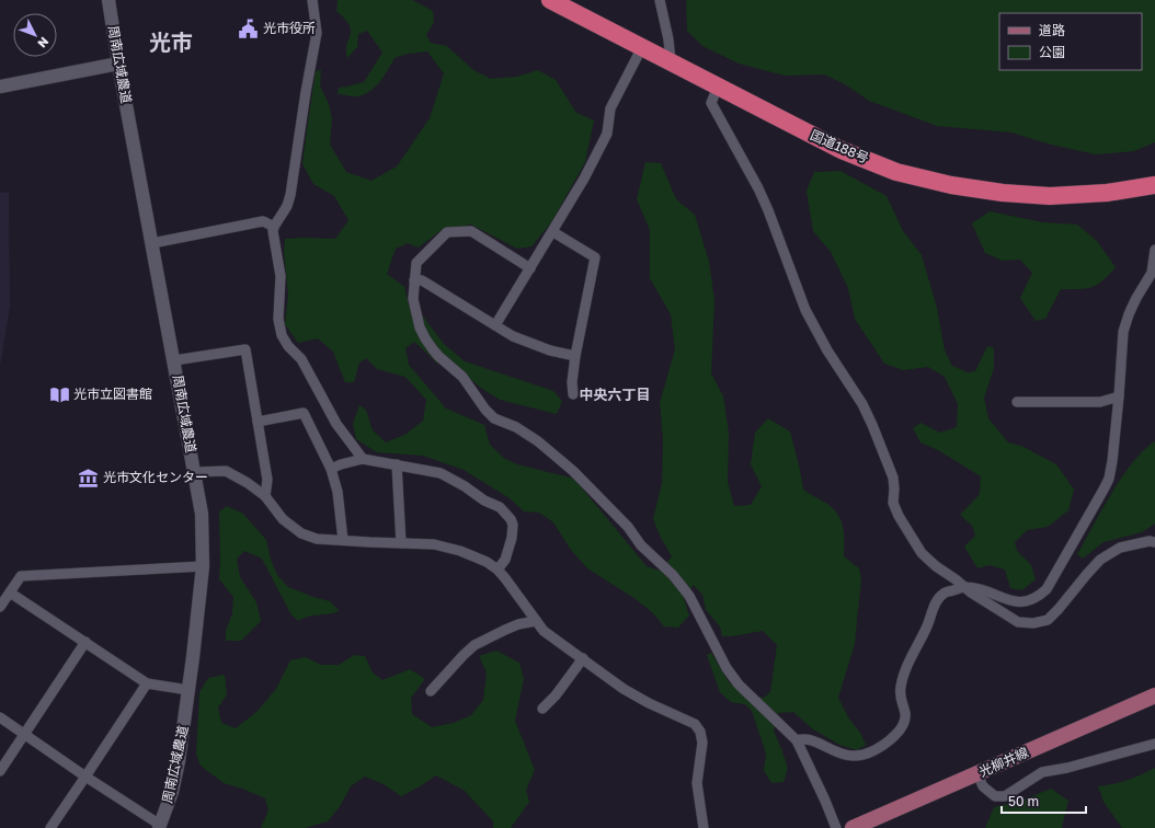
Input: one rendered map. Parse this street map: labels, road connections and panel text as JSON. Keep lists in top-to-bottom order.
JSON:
{
  "streets": {
    "highway": ["国道188号"],
    "main road": ["光柳井線"],
    "street": ["周南広域農道"]
  },
  "districts": ["光市", "中央六丁目"],
  "places": {
    "public building": ["光市役所"],
    "library": ["光市立図書館"],
    "museum": ["光市文化センター"]
  },
  "legend": ["道路", "公園"],
  "scale_bar": "50 m",
  "north": "bottom right"
}
